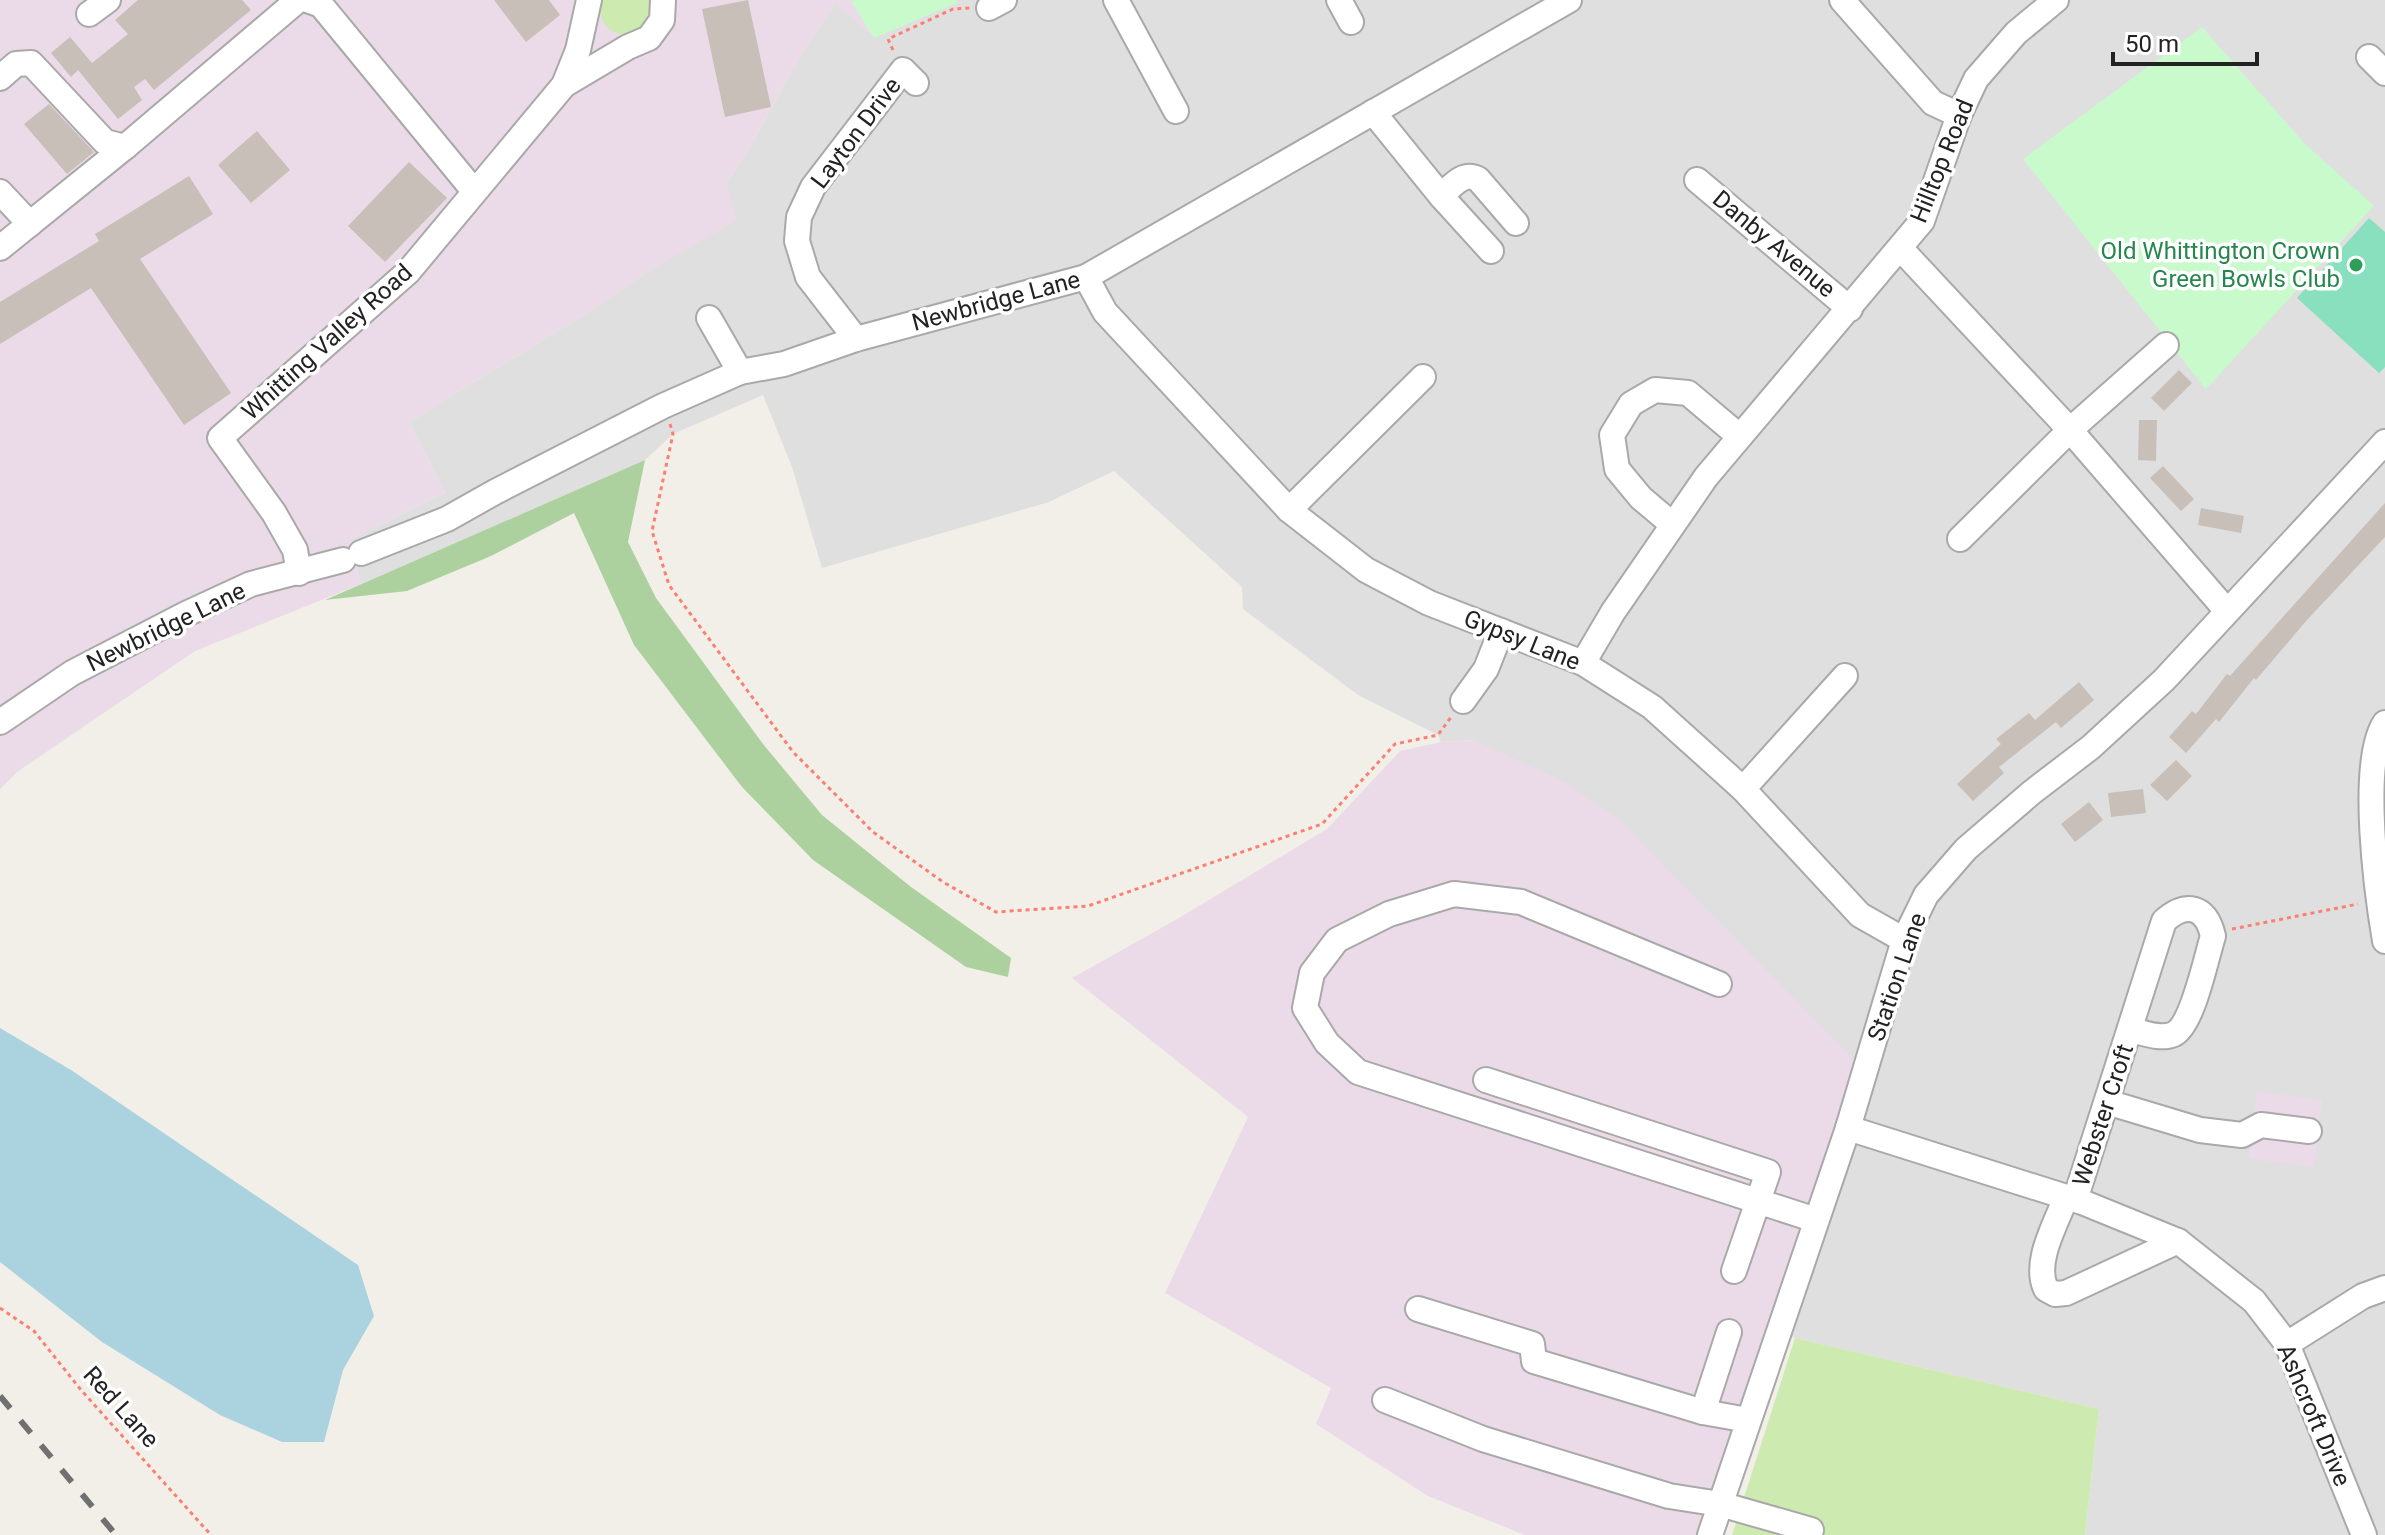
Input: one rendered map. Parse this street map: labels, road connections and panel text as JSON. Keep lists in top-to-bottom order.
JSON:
{
  "streets": {
    "street": [
      "Layton Drive",
      "Hilltop Road",
      "Danby Avenue",
      "Newbridge Lane",
      "Whitting Valley Road",
      "Gypsy Lane",
      "Station Lane",
      "Webster Croft",
      "Ashcroft Drive"
    ],
    "path": ["Red Lane"]
  },
  "crossings": [
    ["Layton Drive", "Newbridge Lane"],
    ["Hilltop Road", "Danby Avenue"],
    ["Hilltop Road", "Station Lane"],
    ["Danby Avenue", "Gypsy Lane"],
    ["Newbridge Lane", "Whitting Valley Road"],
    ["Newbridge Lane", "Gypsy Lane"],
    ["Gypsy Lane", "Station Lane"],
    ["Station Lane", "Ashcroft Drive"],
    ["Webster Croft", "Ashcroft Drive"]
  ],
  "places": ["Old Whittington Crown Green Bowls Club"],
  "scale_bar": "50 m"
}
